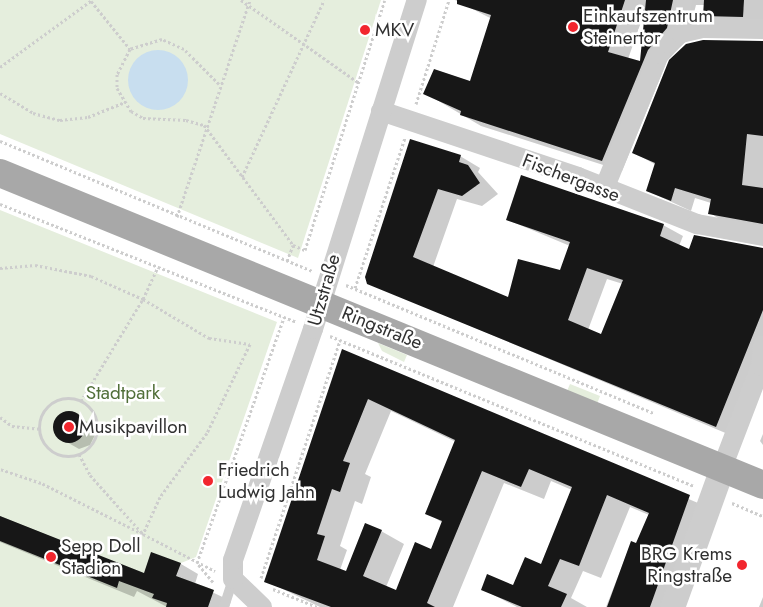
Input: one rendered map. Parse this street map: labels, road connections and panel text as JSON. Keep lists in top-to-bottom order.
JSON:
{
  "streets": {
    "main road": ["Ringstraße"],
    "street": ["Fischergasse", "Utzstraße"]
  },
  "crossings": [
    ["Fischergasse", "Utzstraße"],
    ["Utzstraße", "Ringstraße"]
  ],
  "parks": ["Stadtpark"],
  "places": [
    "Einkaufszentrum Steinertor",
    "MKV",
    "Musikpavillon",
    "Friedrich Ludwig Jahn",
    "Sepp Doll Stadion",
    "BRG Krems Ringstraße"
  ]
}
